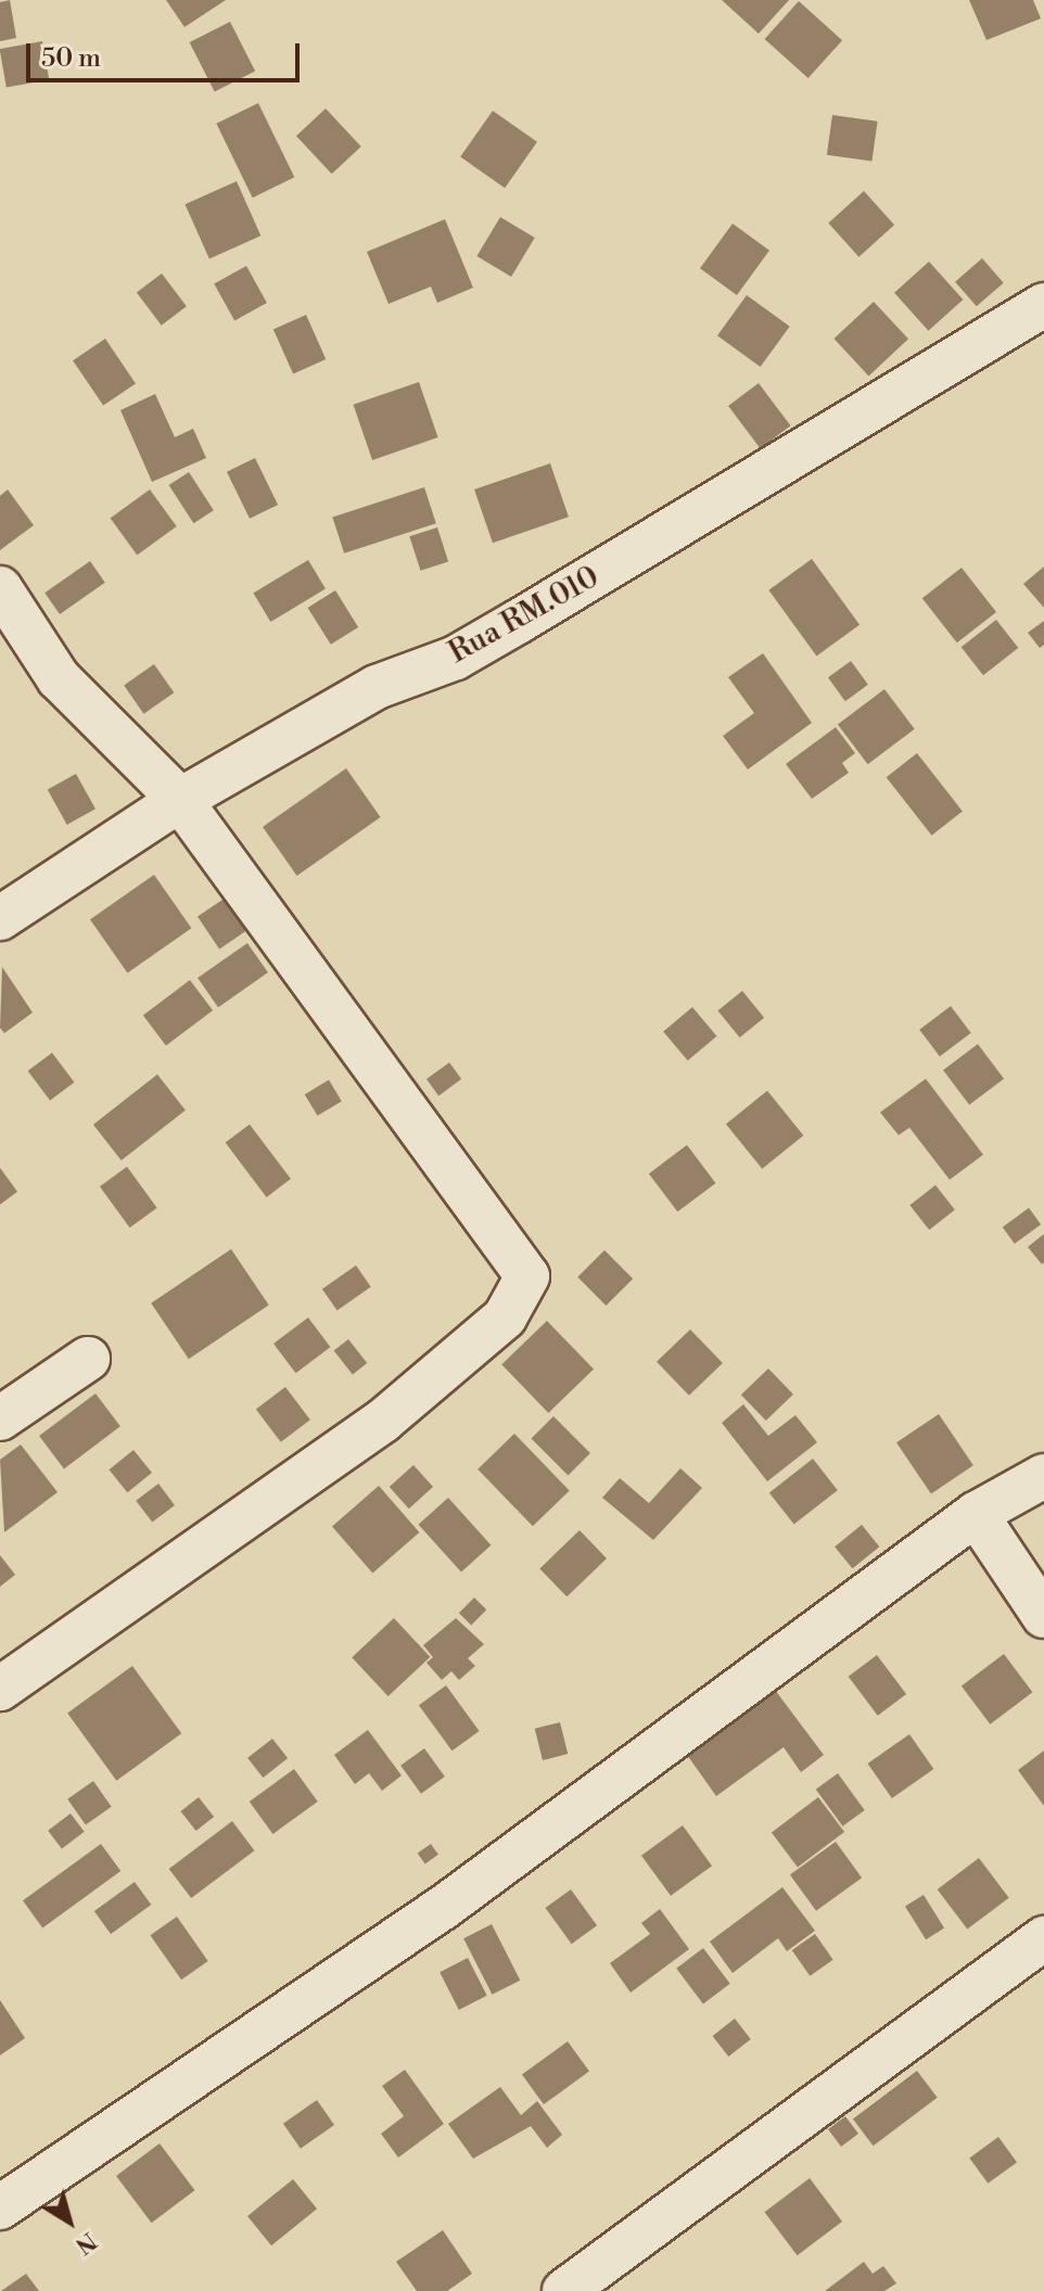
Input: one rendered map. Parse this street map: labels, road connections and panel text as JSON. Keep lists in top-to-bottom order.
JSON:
{
  "streets": {
    "street": ["Rua RM.010"]
  },
  "scale_bar": "50 m",
  "north": "bottom right"
}
